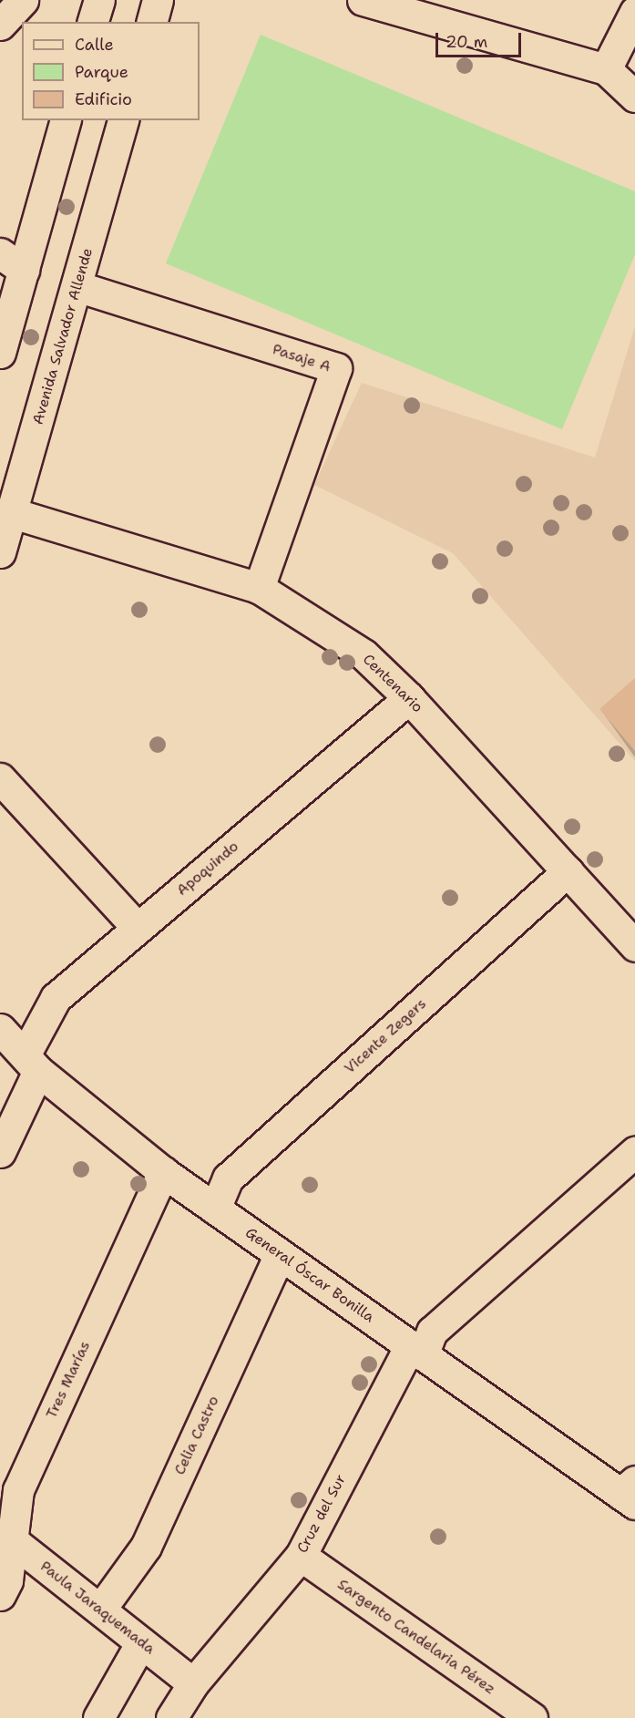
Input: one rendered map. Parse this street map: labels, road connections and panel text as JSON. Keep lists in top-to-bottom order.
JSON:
{
  "streets": {
    "main road": [
      "Avenida Salvador Allende",
      "Pasaje A",
      "Centenario",
      "Apoquindo",
      "Vicente Zegers",
      "General Óscar Bonilla",
      "Tres Marías",
      "Celia Castro",
      "Cruz del Sur",
      "Paula Jaraquemada",
      "Sargento Candelaria Pérez"
    ]
  },
  "crossings": [
    ["Avenida Salvador Allende", "Pasaje A"],
    ["Avenida Salvador Allende", "Centenario"],
    ["Pasaje A", "Centenario"],
    ["Centenario", "Apoquindo"],
    ["Centenario", "Vicente Zegers"],
    ["Apoquindo", "General Óscar Bonilla"],
    ["Vicente Zegers", "General Óscar Bonilla"],
    ["General Óscar Bonilla", "Tres Marías"],
    ["General Óscar Bonilla", "Celia Castro"],
    ["General Óscar Bonilla", "Cruz del Sur"],
    ["Tres Marías", "Paula Jaraquemada"],
    ["Celia Castro", "Paula Jaraquemada"],
    ["Cruz del Sur", "Paula Jaraquemada"],
    ["Cruz del Sur", "Sargento Candelaria Pérez"]
  ],
  "legend": ["Calle", "Parque", "Edificio"],
  "scale_bar": "20 m"
}
